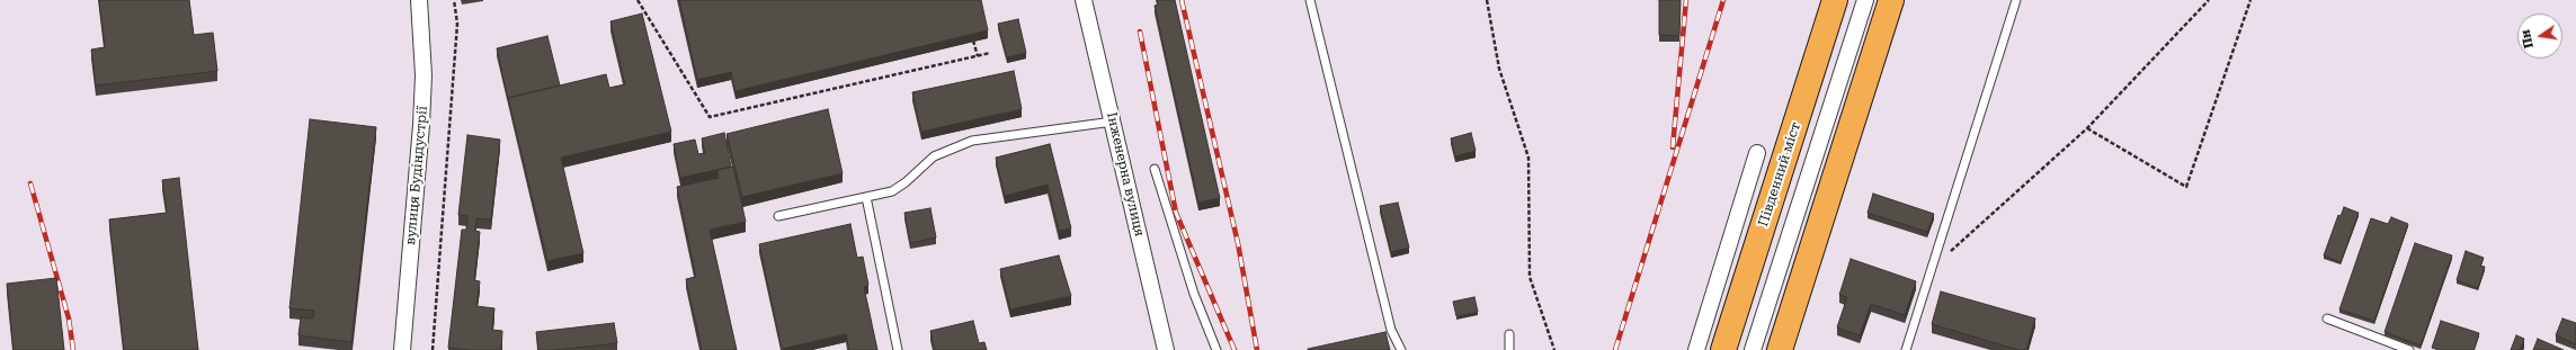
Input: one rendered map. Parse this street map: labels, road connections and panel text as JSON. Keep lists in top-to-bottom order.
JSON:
{
  "streets": {
    "highway": ["Південний міст"],
    "street": ["Інженерна вулиця", "вулиця Будіндустрії"]
  },
  "north": "left"
}
